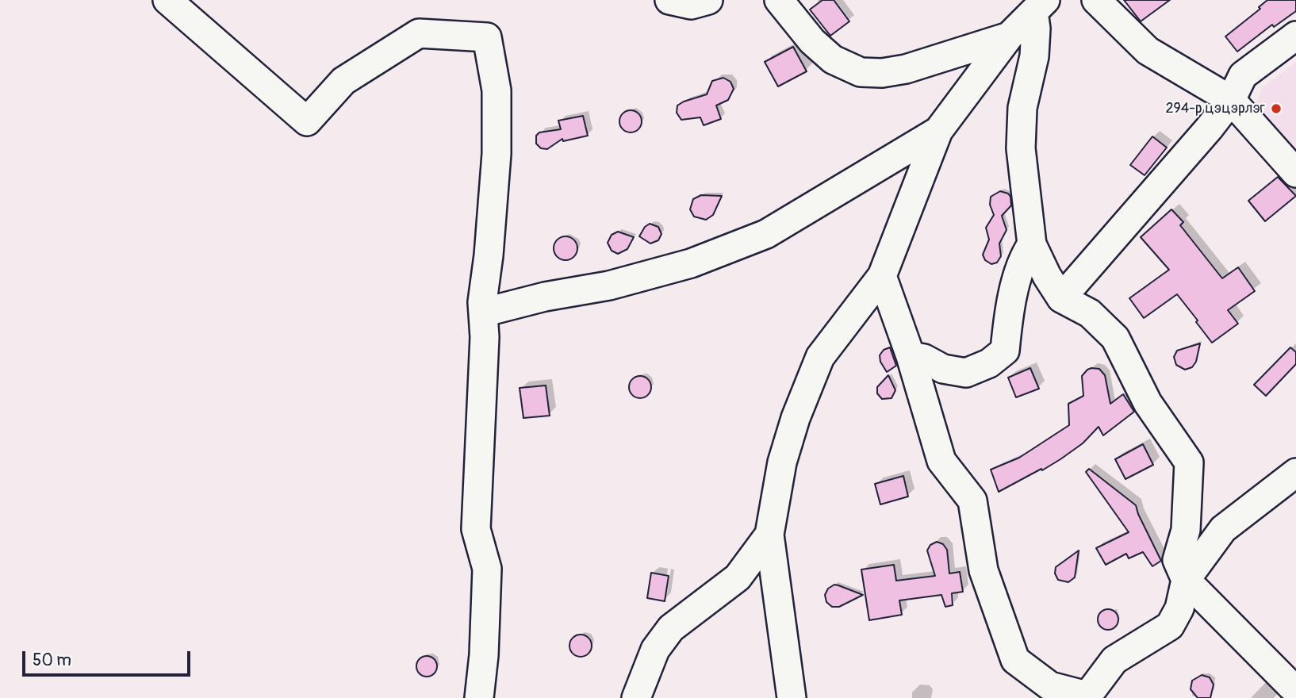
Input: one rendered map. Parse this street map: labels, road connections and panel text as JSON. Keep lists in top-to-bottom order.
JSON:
{
  "places": ["294-р цэцэрлэг"],
  "scale_bar": "50 m"
}
